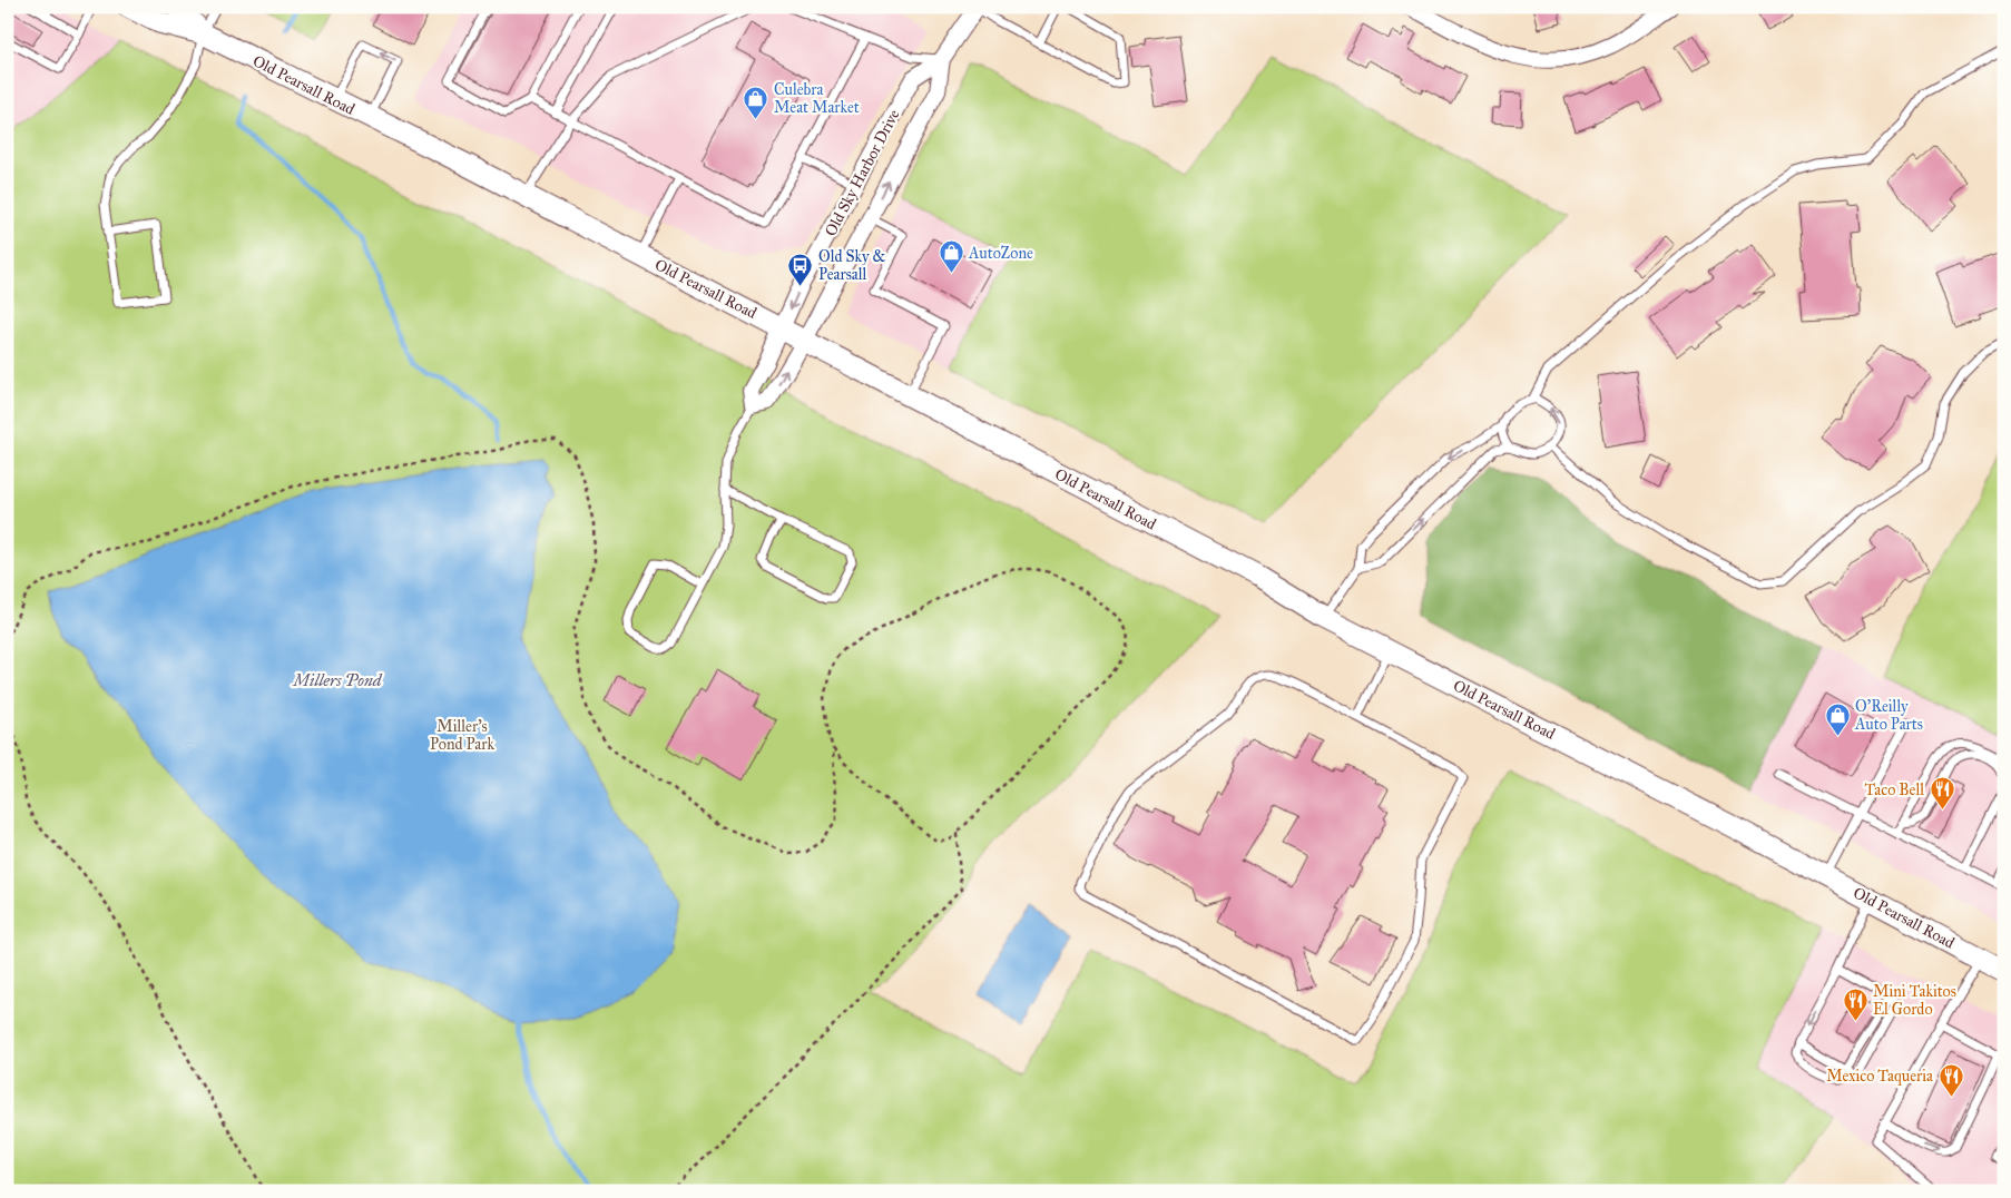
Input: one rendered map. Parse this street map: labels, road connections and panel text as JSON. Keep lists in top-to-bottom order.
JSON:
{
  "streets": {
    "main road": ["Old Pearsall Road"],
    "street": ["Old Sky Harbor Drive"]
  },
  "crossings": [
    ["Old Pearsall Road", "Old Sky Harbor Drive"]
  ],
  "water": ["Millers Pond"],
  "parks": ["Miller's Pond Park"],
  "places": {
    "shop": ["Culebra Meat Market", "AutoZone", "O'Reilly Auto Parts"],
    "bus stop": ["Old Sky & Pearsall"],
    "restaurant": ["Taco Bell", "Mini Takitos El Gordo", "Mexico Taqueria"]
  }
}
